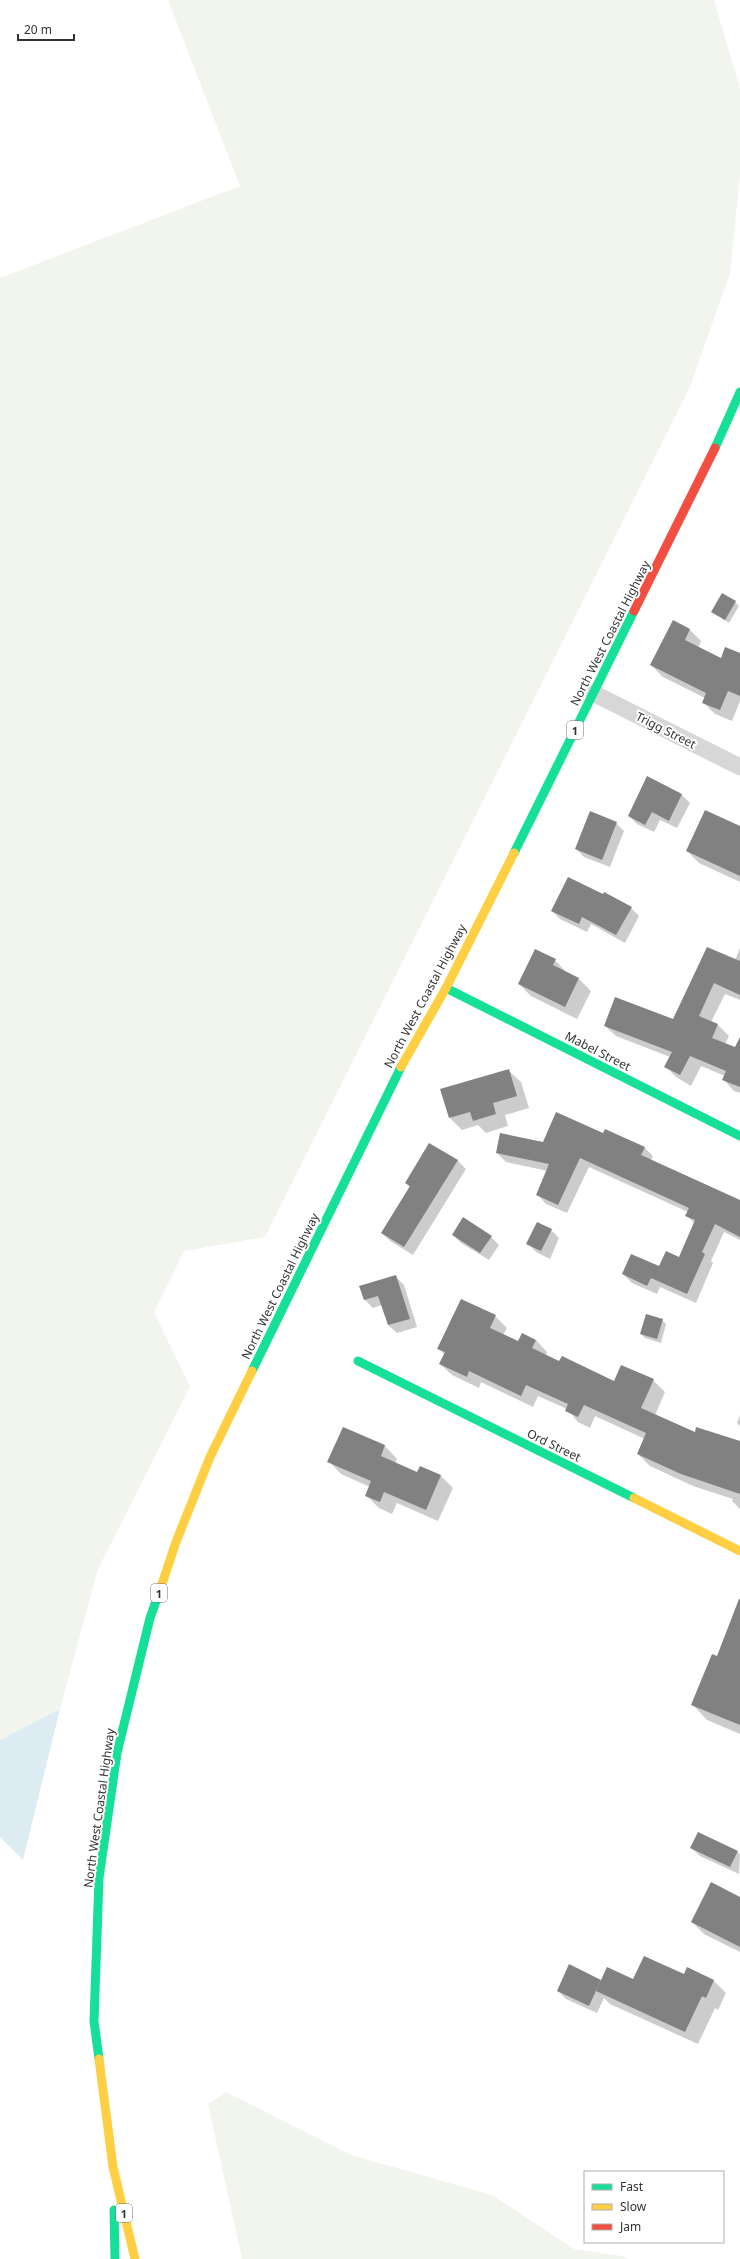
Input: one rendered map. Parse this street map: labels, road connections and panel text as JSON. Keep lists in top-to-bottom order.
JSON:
{
  "streets": {
    "main road": [
      "North West Coastal Highway",
      "1",
      "Mabel Street",
      "Ord Street"
    ],
    "street": ["Trigg Street"]
  },
  "crossings": [
    ["North West Coastal Highway", "Trigg Street"],
    ["North West Coastal Highway", "Mabel Street"]
  ],
  "legend": ["Fast", "Slow", "Jam"],
  "scale_bar": "20 m"
}
